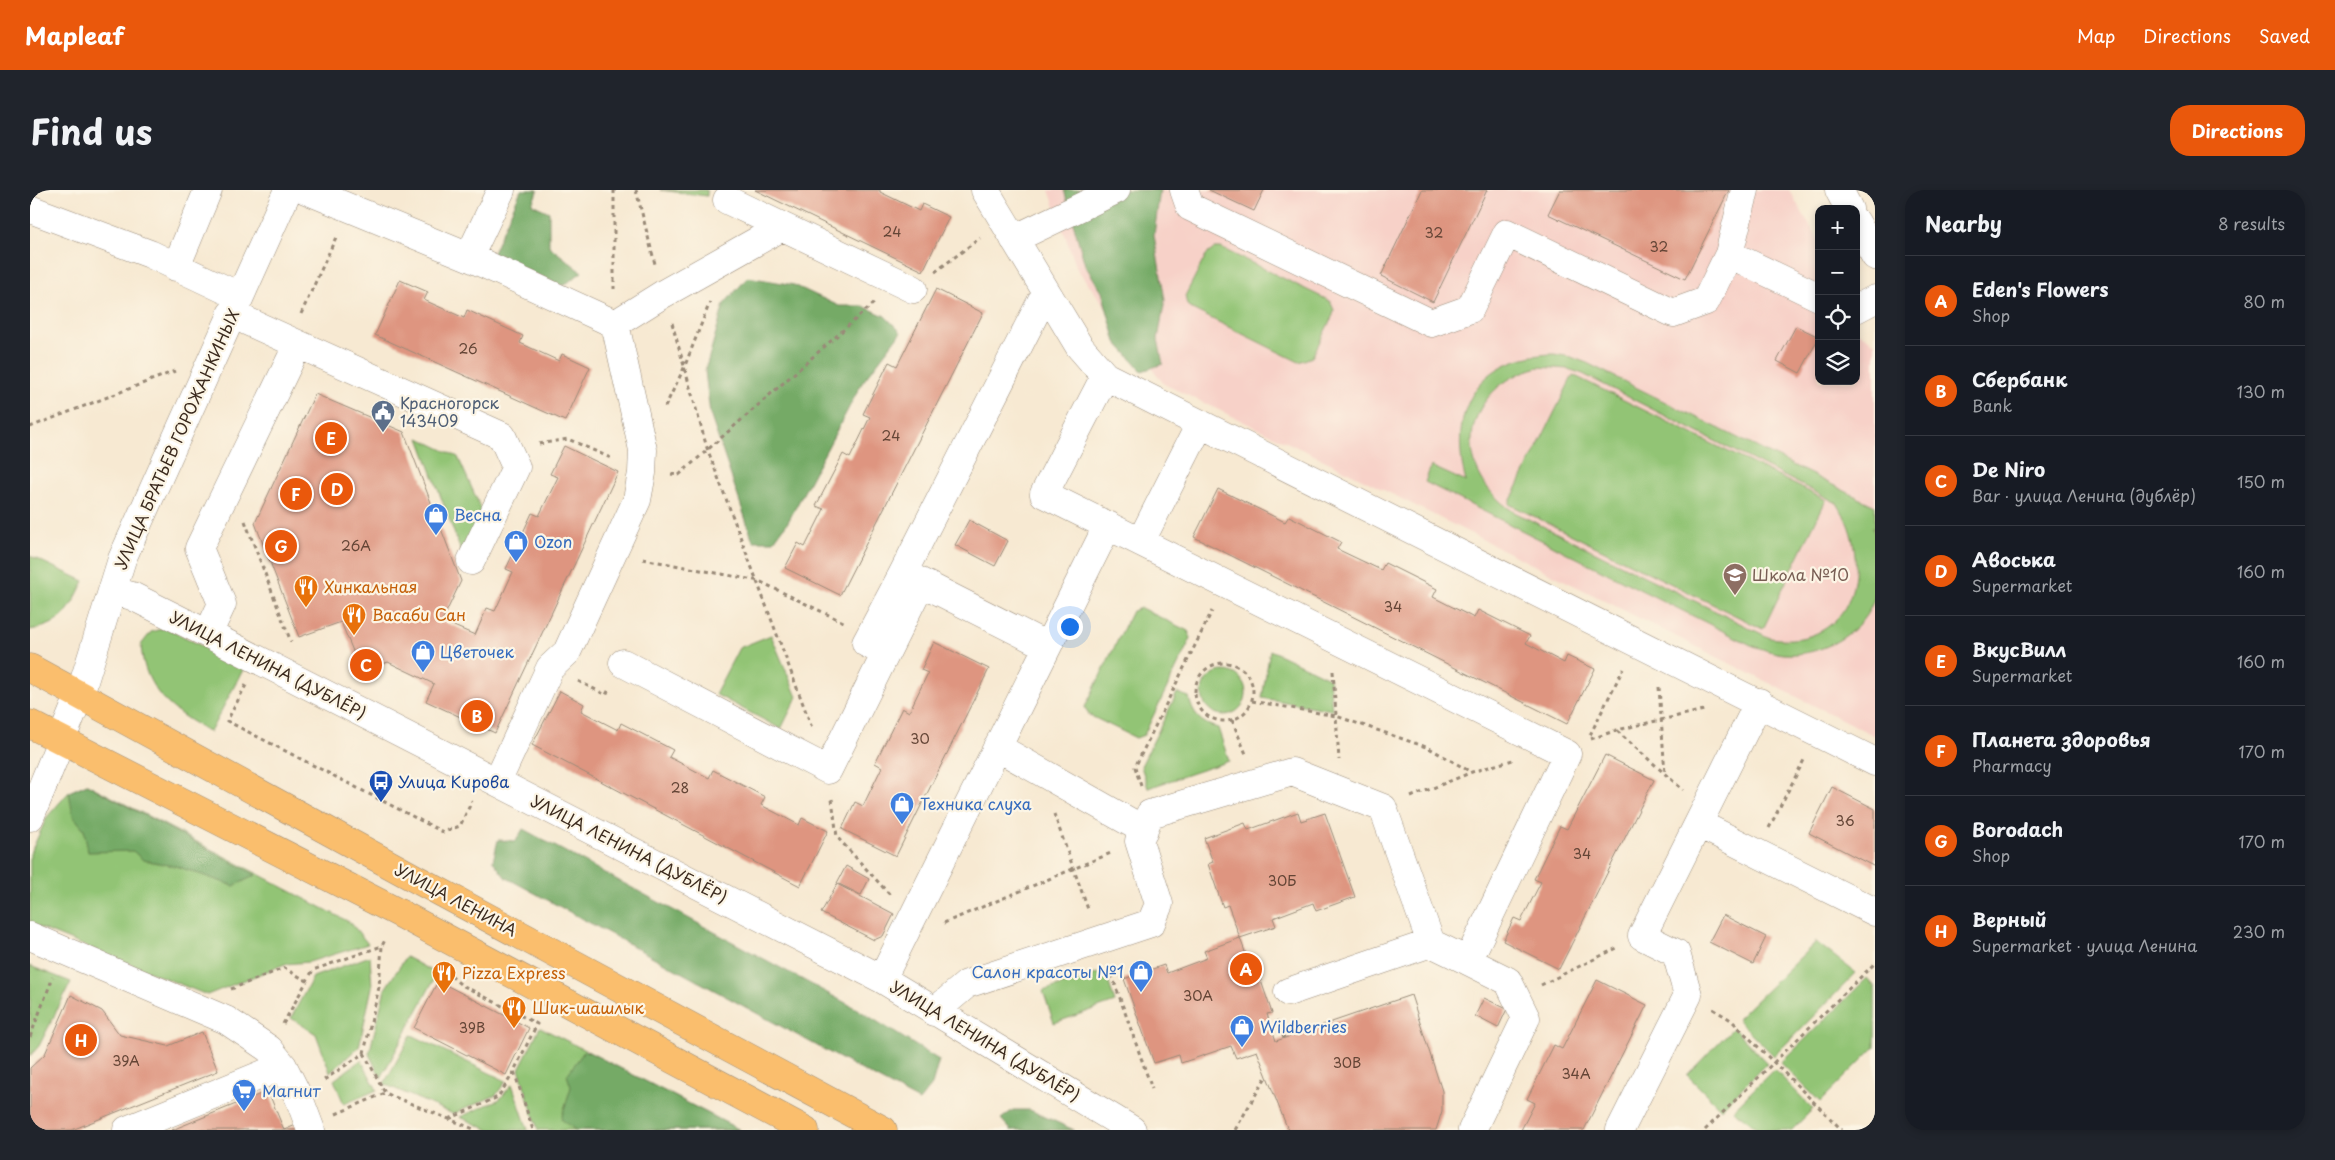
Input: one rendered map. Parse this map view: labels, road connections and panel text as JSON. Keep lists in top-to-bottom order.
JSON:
{
  "streets": {
    "main road": ["УЛИЦА ЛЕНИНА"],
    "street": ["УЛИЦА БРАТЬЕВ ГОРОЖАНКИНЫХ", "УЛИЦА ЛЕНИНА (ДУБЛЁР)"]
  },
  "crossings": [
    ["УЛИЦА БРАТЬЕВ ГОРОЖАНКИНЫХ", "УЛИЦА ЛЕНИНА (ДУБЛЁР)"],
    ["УЛИЦА БРАТЬЕВ ГОРОЖАНКИНЫХ", "УЛИЦА ЛЕНИНА"]
  ],
  "places": {
    "public building": ["Красногорск 143409"],
    "shop": [
      "Весна",
      "Ozon",
      "Цветочек",
      "Техника слуха",
      "Салон красоты №1",
      "Wildberries"
    ],
    "school or university": ["Школа №10"],
    "restaurant": [
      "Хинкальная",
      "Васаби Сан",
      "Pizza Express",
      "Шик-шашлык"
    ],
    "bus stop": ["Улица Кирова"],
    "supermarket": ["Магнит"]
  },
  "house_numbers": [
    "24",
    "32",
    "32",
    "26",
    "24",
    "26А",
    "34",
    "30",
    "28",
    "36",
    "34",
    "30Б",
    "30А",
    "39В",
    "39А",
    "30В",
    "34А"
  ],
  "page": {
    "header": "Mapleaf",
    "nav": ["Map", "Directions", "Saved"],
    "title": "Find us",
    "buttons": "Directions",
    "heading": ["Nearby", "8 results"],
    "map_buttons": ["+", "−"],
    "list": [
      {
        "mark": "A",
        "name": "Eden's Flowers",
        "note": "Shop",
        "value": "80 m"
      },
      {
        "mark": "B",
        "name": "Сбербанк",
        "note": "Bank",
        "value": "130 m"
      },
      {
        "mark": "C",
        "name": "De Niro",
        "note": "Bar · улица Ленина (дублёр)",
        "value": "150 m"
      },
      {
        "mark": "D",
        "name": "Авоська",
        "note": "Supermarket",
        "value": "160 m"
      },
      {
        "mark": "E",
        "name": "ВкусВилл",
        "note": "Supermarket",
        "value": "160 m"
      },
      {
        "mark": "F",
        "name": "Планета здоровья",
        "note": "Pharmacy",
        "value": "170 m"
      },
      {
        "mark": "G",
        "name": "Borodach",
        "note": "Shop",
        "value": "170 m"
      },
      {
        "mark": "H",
        "name": "Верный",
        "note": "Supermarket · улица Ленина",
        "value": "230 m"
      }
    ],
    "pins": [
      "E",
      "D",
      "F",
      "G",
      "C",
      "B",
      "A",
      "H"
    ]
  }
}
